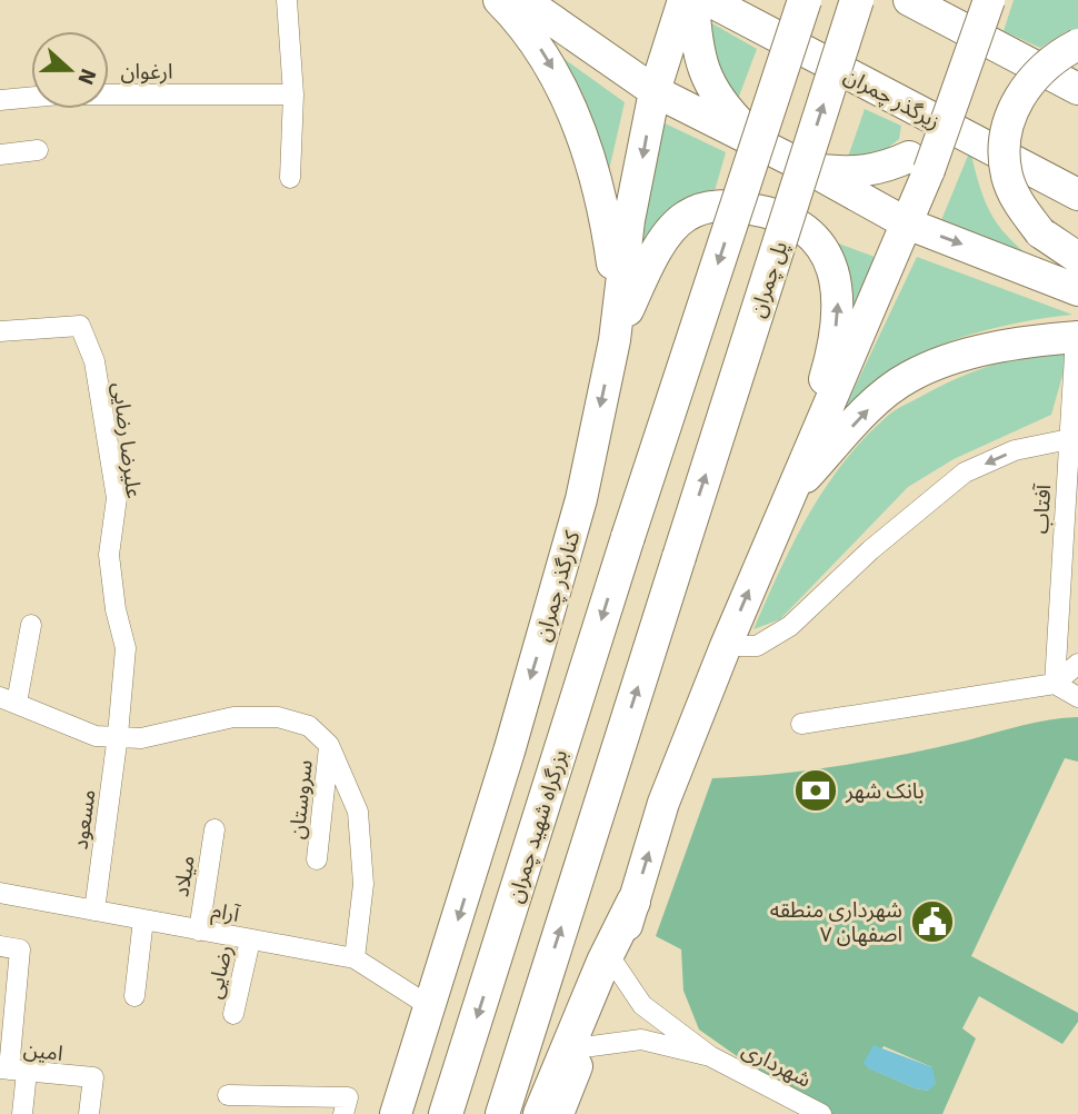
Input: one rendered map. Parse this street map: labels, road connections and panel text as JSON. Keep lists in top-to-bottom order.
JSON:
{
  "streets": {
    "highway": ["پل چمران", "بزرگراه شهید چمران"],
    "main road": ["زیرگذر چمران", "کنارگذر چمران"],
    "street": [
      "ارغوان",
      "علیرضا رضایی",
      "آفتاب",
      "سروستان",
      "مسعود",
      "میلاد",
      "آرام",
      "رضایی",
      "امین",
      "شهرداری"
    ]
  },
  "crossings": [
    ["علیرضا رضایی", "مسعود"],
    ["کنارگذر چمران", "آرام"],
    ["مسعود", "آرام"],
    ["میلاد", "آرام"],
    ["آرام", "رضایی"]
  ],
  "one_way": ["پل چمران", "بزرگراه شهید چمران"],
  "places": {
    "bank": ["بانک شهر"],
    "public building": ["شهرداری منطقه ۷ اصفهان"]
  },
  "north": "right"
}
